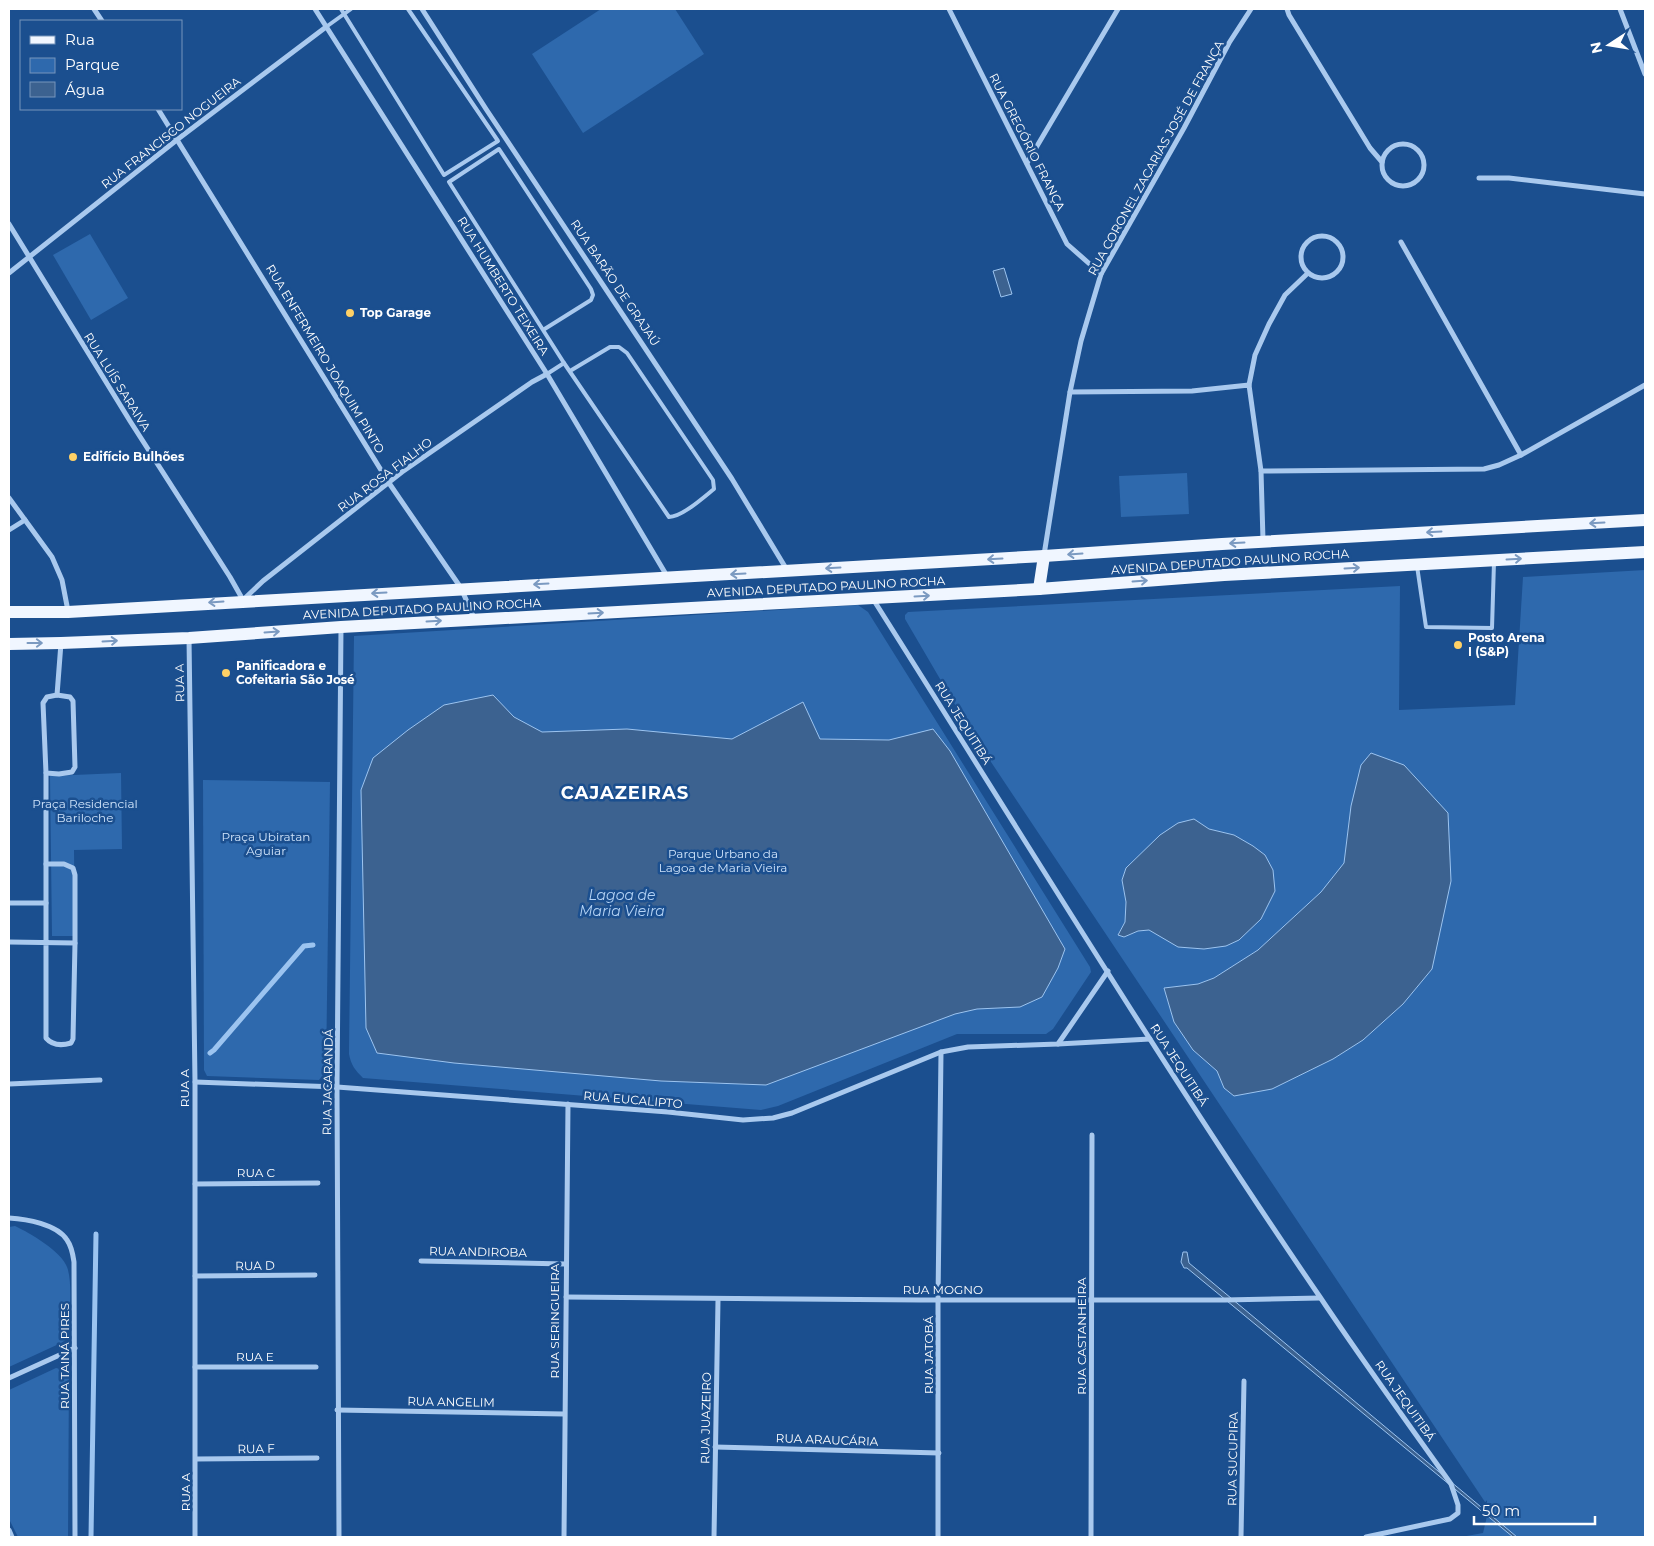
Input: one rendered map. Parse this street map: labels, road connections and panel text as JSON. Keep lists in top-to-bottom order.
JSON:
{
  "streets": {
    "main road": ["AVENIDA DEPUTADO PAULINO ROCHA"],
    "street": [
      "RUA FRANCISCO NOGUEIRA",
      "RUA GREGÓRIO FRANÇA",
      "RUA CORONEL ZACARIAS JOSÉ DE FRANÇA",
      "RUA BARÃO DE GRAJAÚ",
      "RUA HUMBERTO TEIXEIRA",
      "RUA ENFERMEIRO JOAQUIM PINTO",
      "RUA LUÍS SARAIVA",
      "RUA ROSA FIALHO",
      "RUA A",
      "RUA JEQUITIBÁ",
      "RUA JACARANDÁ",
      "RUA EUCALIPTO",
      "RUA C",
      "RUA ANDIROBA",
      "RUA D",
      "RUA MOGNO",
      "RUA SERINGUEIRA",
      "RUA CASTANHEIRA",
      "RUA JATOBÁ",
      "RUA TAINÁ PIRES",
      "RUA E",
      "RUA ANGELIM",
      "RUA JUAZEIRO",
      "RUA ARAUCÁRIA",
      "RUA F",
      "RUA SUCUPIRA"
    ]
  },
  "crossings": [
    ["RUA FRANCISCO NOGUEIRA", "RUA HUMBERTO TEIXEIRA"],
    ["RUA FRANCISCO NOGUEIRA", "RUA ENFERMEIRO JOAQUIM PINTO"],
    ["RUA FRANCISCO NOGUEIRA", "RUA LUÍS SARAIVA"],
    ["RUA GREGÓRIO FRANÇA", "RUA CORONEL ZACARIAS JOSÉ DE FRANÇA"],
    ["RUA CORONEL ZACARIAS JOSÉ DE FRANÇA", "AVENIDA DEPUTADO PAULINO ROCHA"],
    ["RUA BARÃO DE GRAJAÚ", "AVENIDA DEPUTADO PAULINO ROCHA"],
    ["RUA HUMBERTO TEIXEIRA", "RUA ROSA FIALHO"],
    ["RUA HUMBERTO TEIXEIRA", "AVENIDA DEPUTADO PAULINO ROCHA"],
    ["RUA ENFERMEIRO JOAQUIM PINTO", "RUA ROSA FIALHO"],
    ["RUA ENFERMEIRO JOAQUIM PINTO", "AVENIDA DEPUTADO PAULINO ROCHA"],
    ["RUA LUÍS SARAIVA", "RUA ROSA FIALHO"],
    ["RUA LUÍS SARAIVA", "AVENIDA DEPUTADO PAULINO ROCHA"],
    ["RUA ROSA FIALHO", "AVENIDA DEPUTADO PAULINO ROCHA"],
    ["AVENIDA DEPUTADO PAULINO ROCHA", "RUA A"],
    ["AVENIDA DEPUTADO PAULINO ROCHA", "RUA JEQUITIBÁ"],
    ["AVENIDA DEPUTADO PAULINO ROCHA", "RUA JACARANDÁ"],
    ["RUA A", "RUA EUCALIPTO"],
    ["RUA A", "RUA C"],
    ["RUA A", "RUA D"],
    ["RUA A", "RUA E"],
    ["RUA A", "RUA F"],
    ["RUA JEQUITIBÁ", "RUA EUCALIPTO"],
    ["RUA JEQUITIBÁ", "RUA MOGNO"],
    ["RUA JACARANDÁ", "RUA EUCALIPTO"],
    ["RUA JACARANDÁ", "RUA ANGELIM"],
    ["RUA EUCALIPTO", "RUA SERINGUEIRA"],
    ["RUA EUCALIPTO", "RUA JATOBÁ"],
    ["RUA ANDIROBA", "RUA SERINGUEIRA"],
    ["RUA MOGNO", "RUA SERINGUEIRA"],
    ["RUA MOGNO", "RUA CASTANHEIRA"],
    ["RUA MOGNO", "RUA JATOBÁ"],
    ["RUA MOGNO", "RUA JUAZEIRO"],
    ["RUA SERINGUEIRA", "RUA ANGELIM"],
    ["RUA JATOBÁ", "RUA ARAUCÁRIA"],
    ["RUA JUAZEIRO", "RUA ARAUCÁRIA"]
  ],
  "districts": ["CAJAZEIRAS"],
  "water": ["Lagoa de Maria Vieira"],
  "parks": ["Praça Residencial Bariloche", "Praça Ubiratan Aguiar", "Parque Urbano da Lagoa de Maria Vieira"],
  "places": [
    "Top Garage",
    "Edifício Bulhões",
    "Posto Arena I (S&P)",
    "Panificadora e Cofeitaria São José"
  ],
  "legend": ["Rua", "Parque", "Água"],
  "scale_bar": "50 m",
  "north": "left"
}
